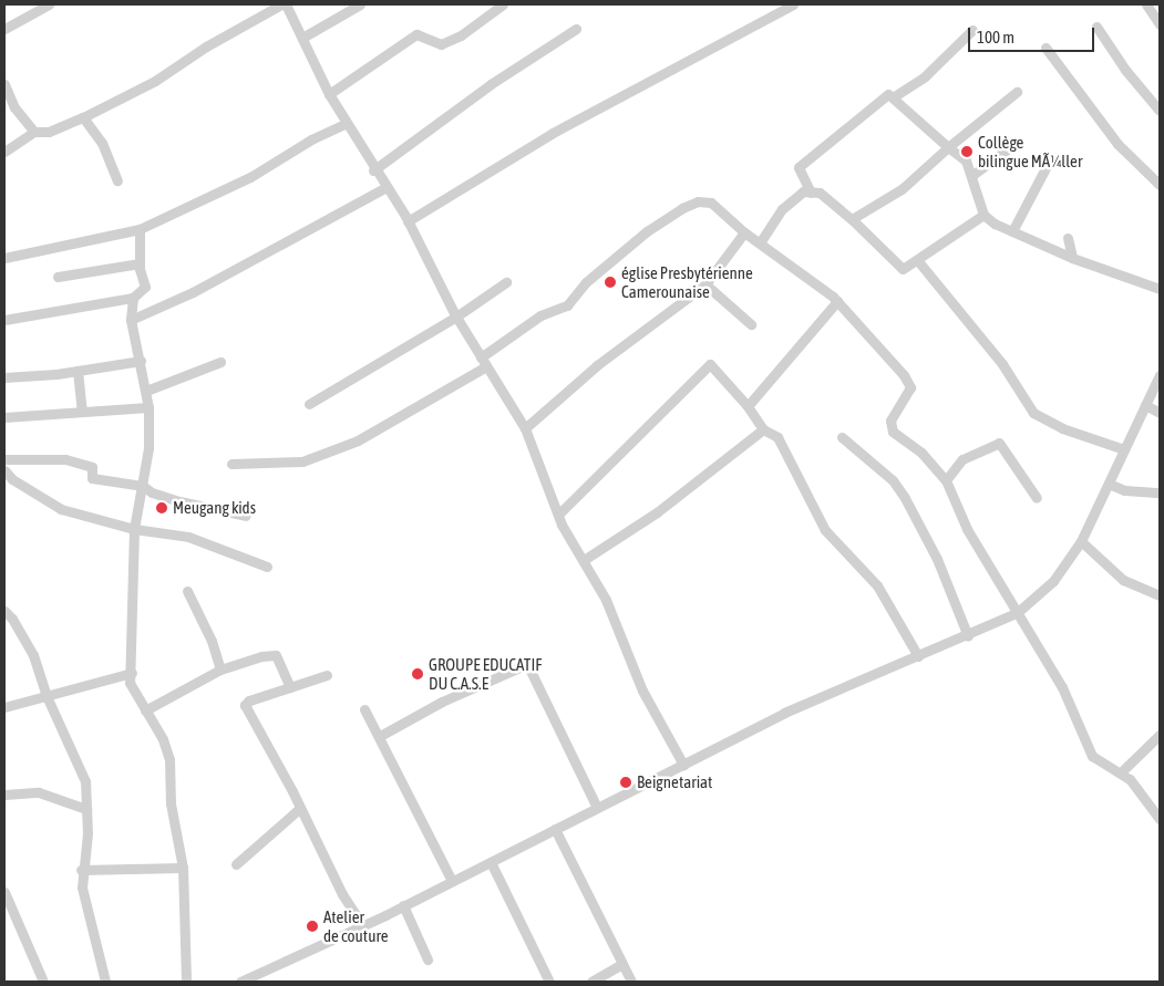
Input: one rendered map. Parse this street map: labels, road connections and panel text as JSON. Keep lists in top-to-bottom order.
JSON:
{
  "places": [
    "Collège bilingue MÃ¼ller",
    "église Presbytérienne Camerounaise",
    "Meugang kids",
    "GROUPE EDUCATIF DU C.A.S.E",
    "Beignetariat",
    "Atelier de couture"
  ],
  "scale_bar": "100 m"
}
